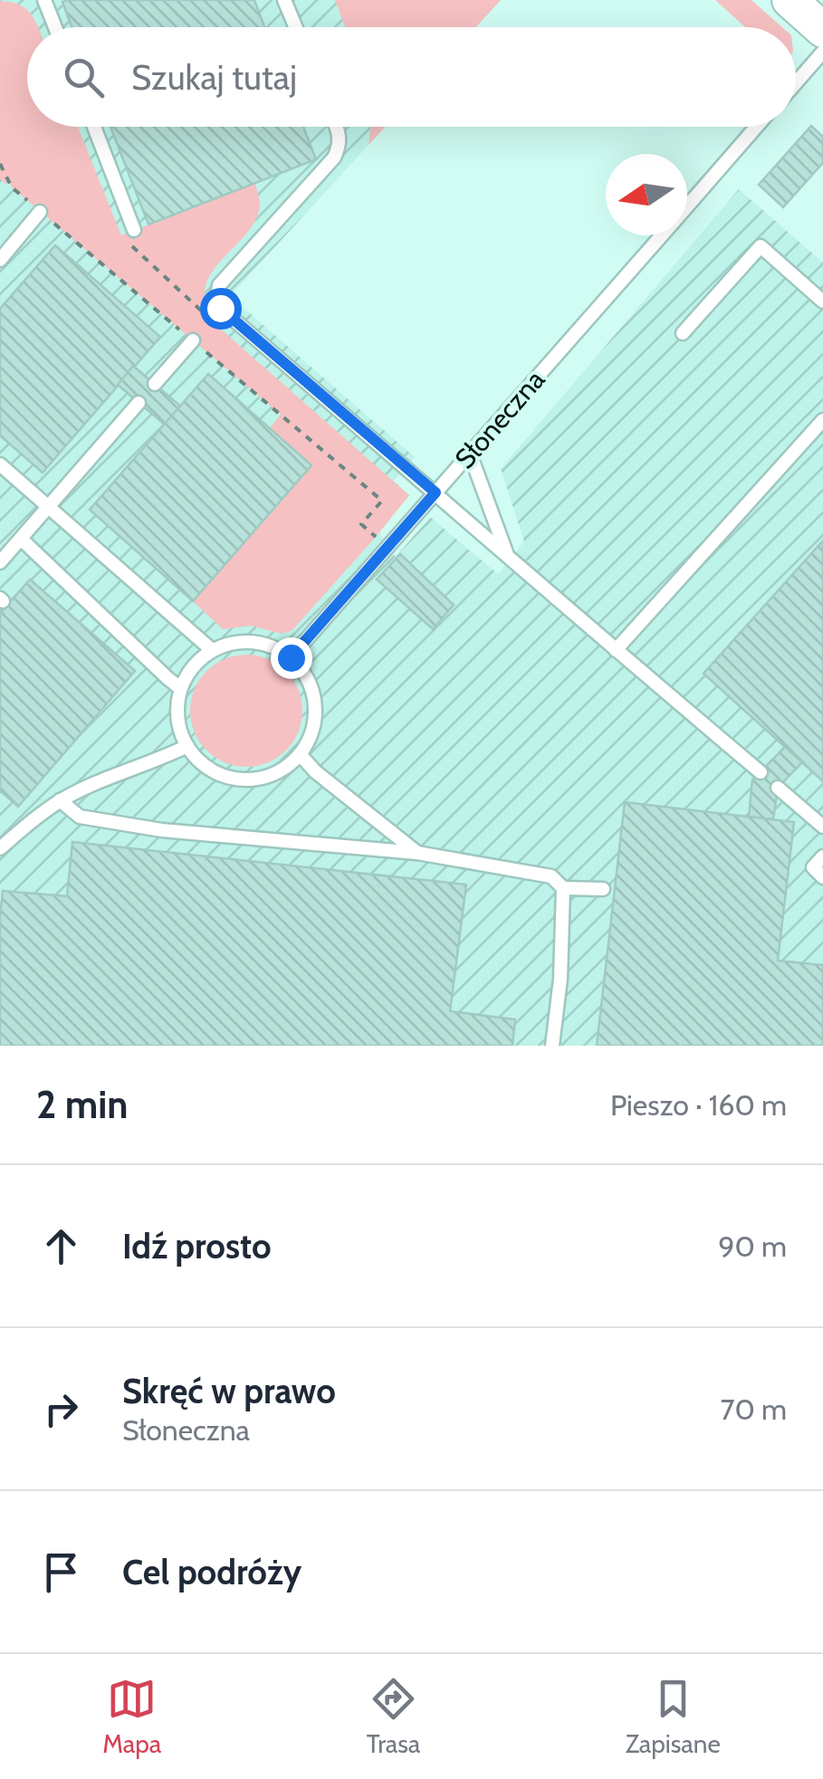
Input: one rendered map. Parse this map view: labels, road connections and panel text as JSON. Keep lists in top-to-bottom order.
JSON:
{
  "streets": {
    "lane": ["Słoneczna"]
  },
  "north": "left",
  "page": {
    "search": "Szukaj tutaj",
    "heading": ["2 min", "Pieszo · 160 m"],
    "list": [
      ["Idź prosto", "90 m"],
      ["Skręć w prawo", "Słoneczna", "70 m"],
      "Cel podróży"
    ],
    "nav": ["Mapa", "Trasa", "Zapisane"]
  }
}
